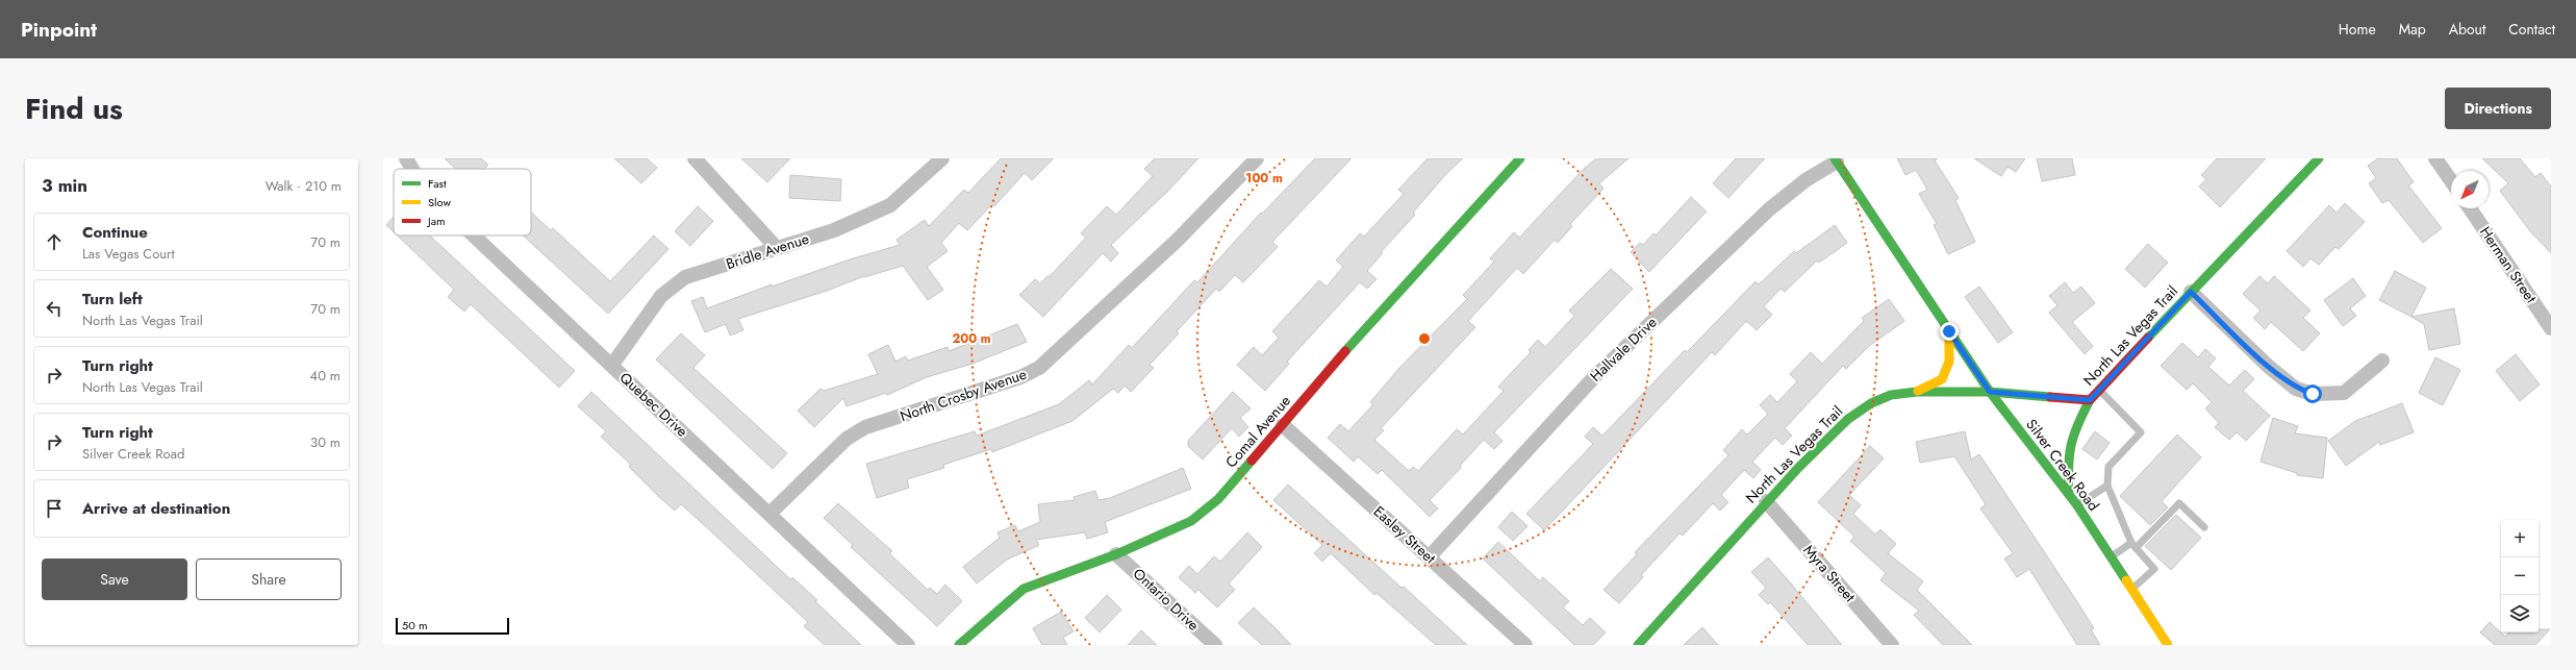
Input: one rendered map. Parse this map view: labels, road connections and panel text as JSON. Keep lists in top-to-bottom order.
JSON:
{
  "streets": {
    "street": [
      "Bridle Avenue",
      "Herman Street",
      "North Las Vegas Trail",
      "Hallvale Drive",
      "North Crosby Avenue",
      "Quebec Drive",
      "Comal Avenue",
      "Silver Creek Road",
      "Easley Street",
      "Myra Street",
      "Ontario Drive"
    ]
  },
  "crossings": [
    ["Bridle Avenue", "Quebec Drive"],
    ["North Las Vegas Trail", "Silver Creek Road"],
    ["North Las Vegas Trail", "Myra Street"],
    ["Hallvale Drive", "Silver Creek Road"],
    ["Hallvale Drive", "Easley Street"],
    ["North Crosby Avenue", "Quebec Drive"],
    ["Comal Avenue", "Easley Street"],
    ["Comal Avenue", "Ontario Drive"]
  ],
  "legend": ["Fast", "Slow", "Jam"],
  "scale_bar": "50 m",
  "north": "bottom left",
  "page": {
    "header": "Pinpoint",
    "nav": [
      "Home",
      "Map",
      "About",
      "Contact"
    ],
    "title": "Find us",
    "buttons": [
      "Directions",
      ["Save", "Share"]
    ],
    "heading": ["3 min", "Walk · 210 m"],
    "list": [
      ["Continue", "Las Vegas Court", "70 m"],
      ["Turn left", "North Las Vegas Trail", "70 m"],
      ["Turn right", "North Las Vegas Trail", "40 m"],
      ["Turn right", "Silver Creek Road", "30 m"],
      "Arrive at destination"
    ],
    "map_buttons": ["+", "−"],
    "scale": "50 m"
  },
  "rings": ["100 m", "200 m"]
}
